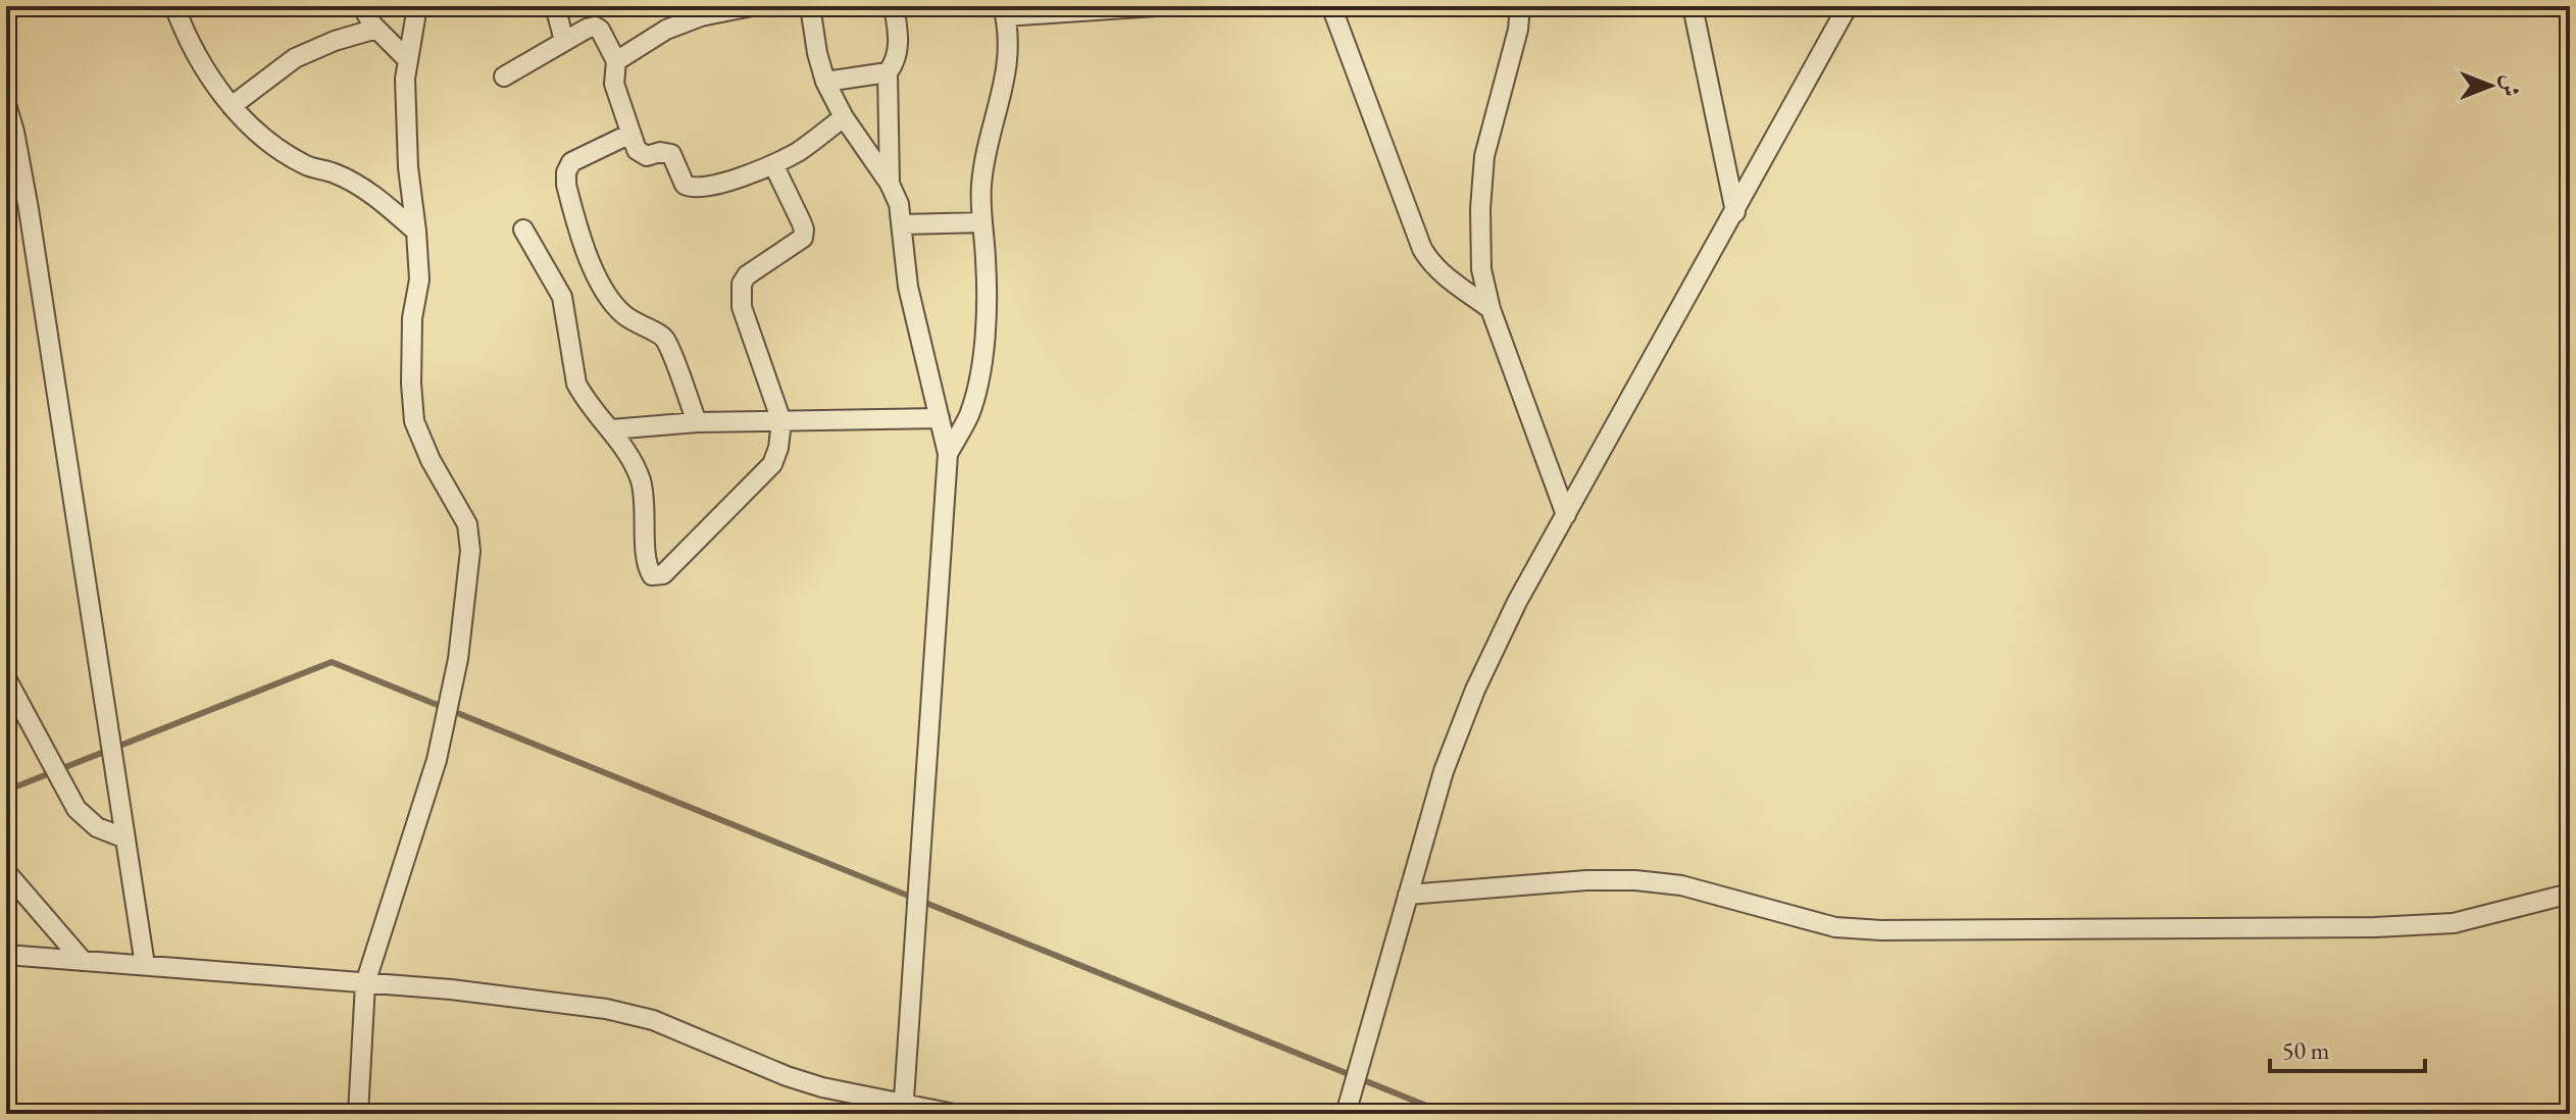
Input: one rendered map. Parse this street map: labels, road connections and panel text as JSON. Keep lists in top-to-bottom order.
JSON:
{
  "scale_bar": "50 m",
  "north": "right"
}
